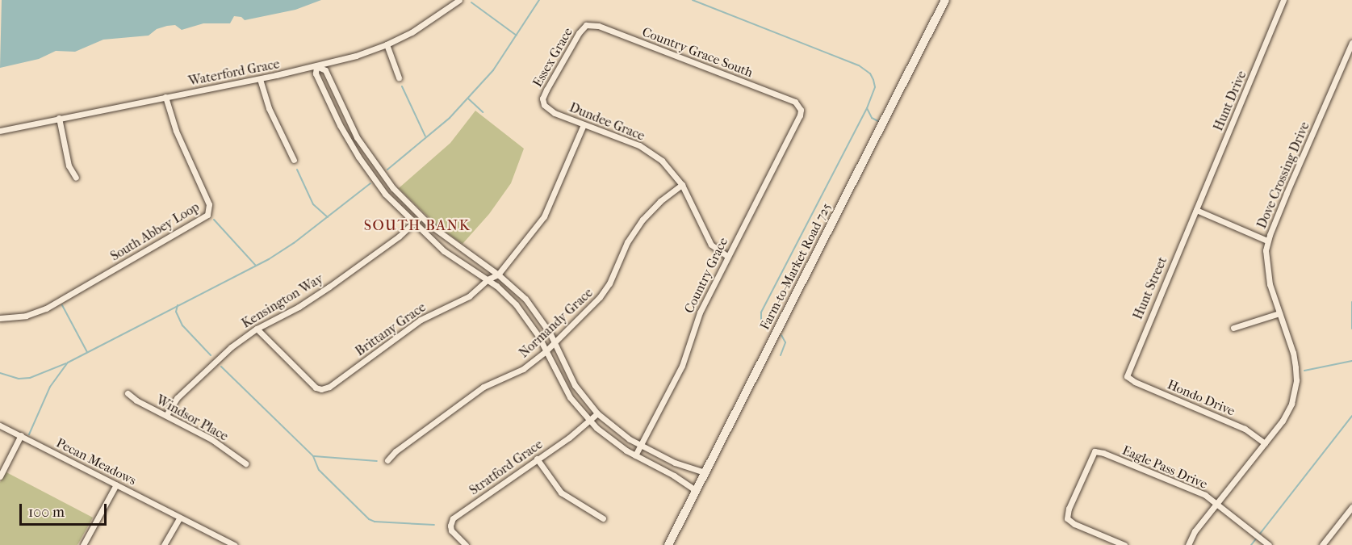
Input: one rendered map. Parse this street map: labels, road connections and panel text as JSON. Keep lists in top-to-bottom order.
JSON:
{
  "streets": {
    "street": [
      "Country Grace South",
      "Essex Grace",
      "Waterford Grace",
      "Hunt Drive",
      "Dundee Grace",
      "Dove Crossing Drive",
      "South Abbey Loop",
      "Farm-to-Market Road 725",
      "Country Grace",
      "Hunt Street",
      "Kensington Way",
      "Normandy Grace",
      "Brittany Grace",
      "Hondo Drive",
      "Windsor Place",
      "Pecan Meadows",
      "Stratford Grace",
      "Eagle Pass Drive"
    ]
  },
  "crossings": [
    ["Country Grace South", "Essex Grace"],
    ["Country Grace South", "Country Grace"],
    ["Essex Grace", "Dundee Grace"],
    ["Waterford Grace", "South Abbey Loop"],
    ["Hunt Drive", "Hunt Street"],
    ["Dundee Grace", "Country Grace"],
    ["Dundee Grace", "Normandy Grace"],
    ["Dundee Grace", "Brittany Grace"],
    ["Dove Crossing Drive", "Hondo Drive"],
    ["Dove Crossing Drive", "Eagle Pass Drive"],
    ["Hunt Street", "Hondo Drive"],
    ["Kensington Way", "Brittany Grace"],
    ["Kensington Way", "Windsor Place"]
  ],
  "districts": ["SOUTH BANK"],
  "scale_bar": "100 m"
}
